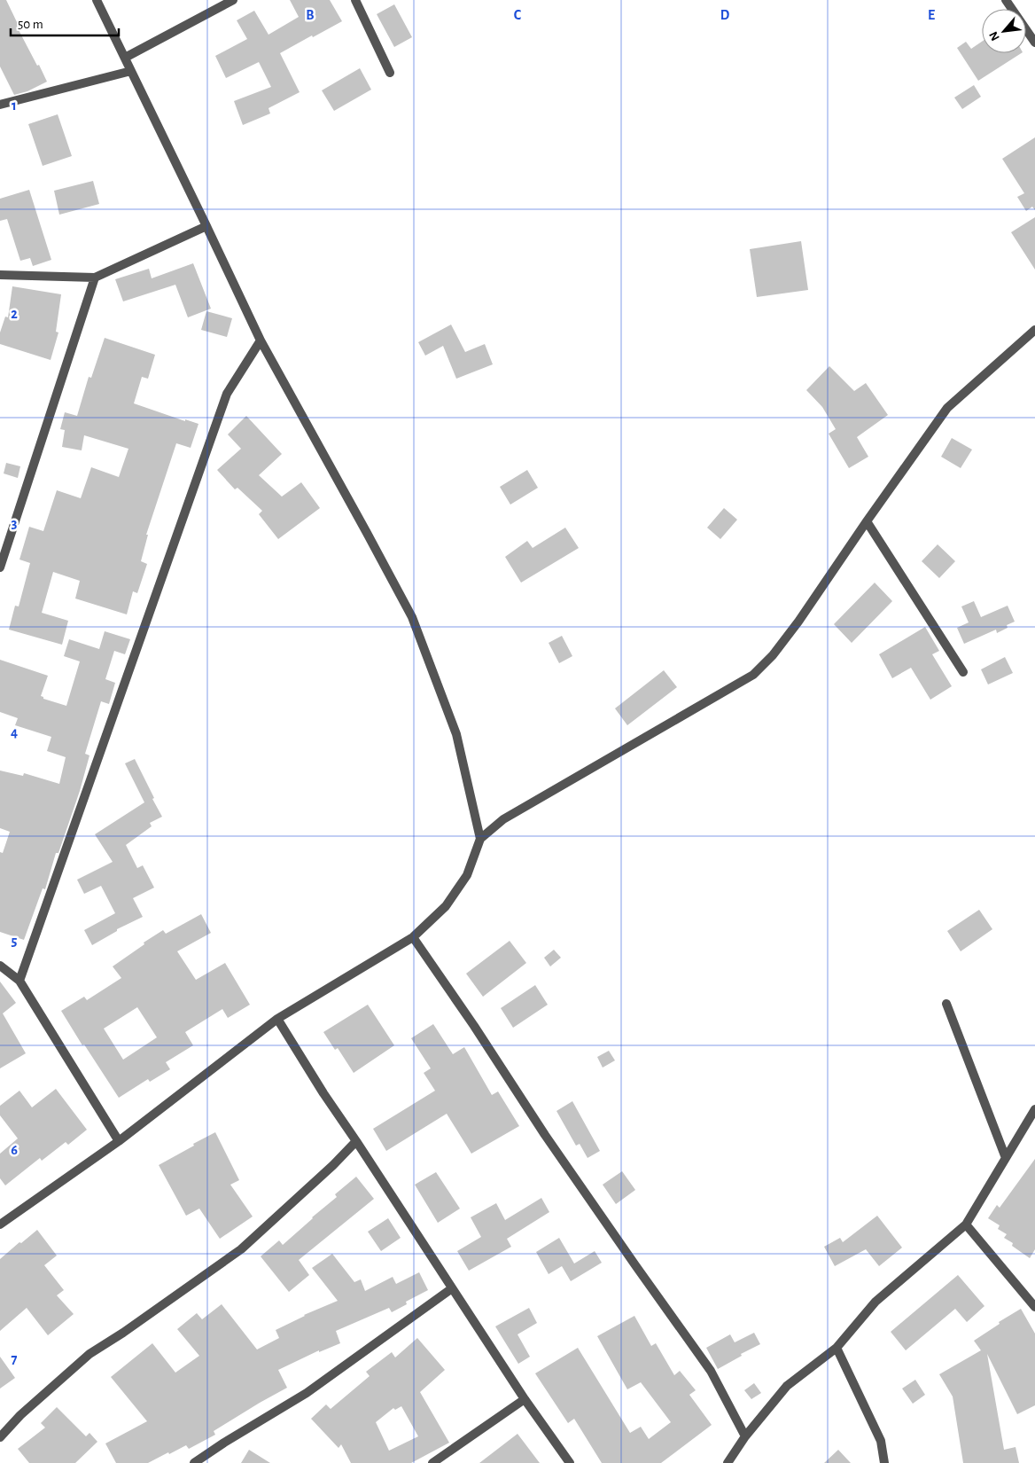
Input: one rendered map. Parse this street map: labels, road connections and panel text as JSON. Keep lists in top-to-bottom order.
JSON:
{
  "scale_bar": "50 m",
  "north": "bottom left",
  "grid": {
    "columns": [
      "B",
      "C",
      "D",
      "E"
    ],
    "rows": [
      "1",
      "2",
      "3",
      "4",
      "5",
      "6",
      "7"
    ]
  }
}
